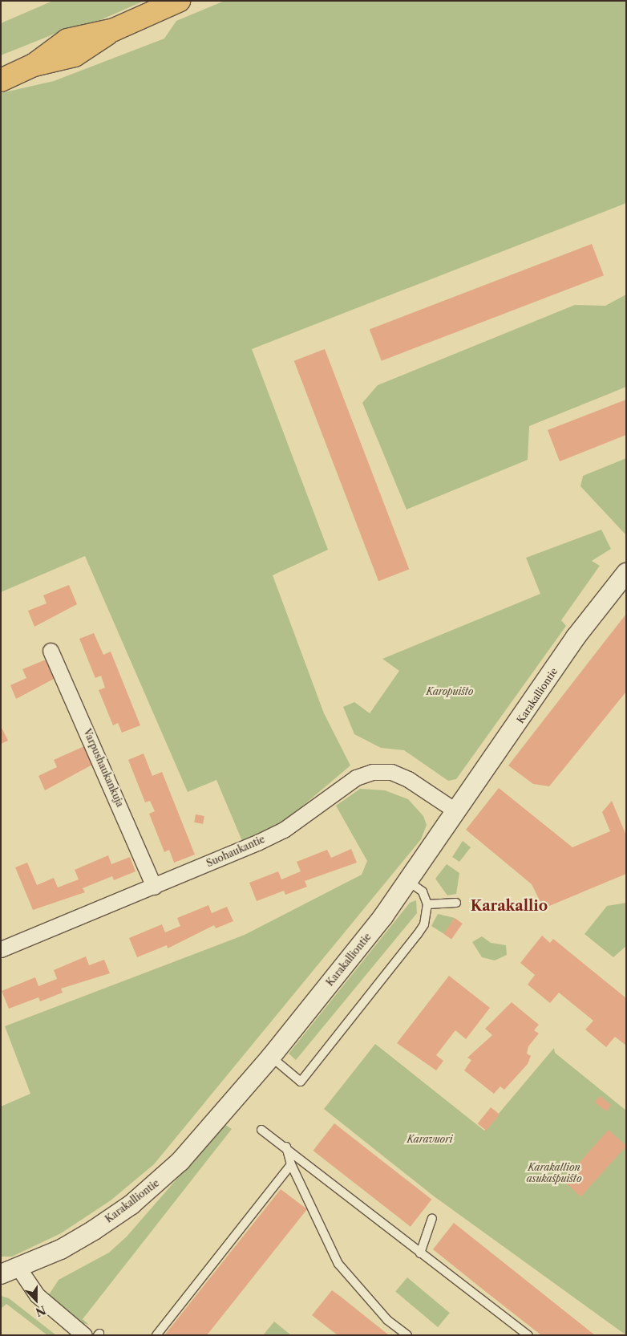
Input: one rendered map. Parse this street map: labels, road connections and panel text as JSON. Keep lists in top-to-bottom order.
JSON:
{
  "streets": {
    "street": ["Karakalliontie", "Varpushaukankuja", "Suohaukantie"]
  },
  "crossings": [
    ["Karakalliontie", "Suohaukantie"],
    ["Varpushaukankuja", "Suohaukantie"]
  ],
  "districts": ["Karakallio"],
  "parks": ["Karopuisto", "Karavuori", "Karakallion asukaspuisto"],
  "north": "bottom"
}
